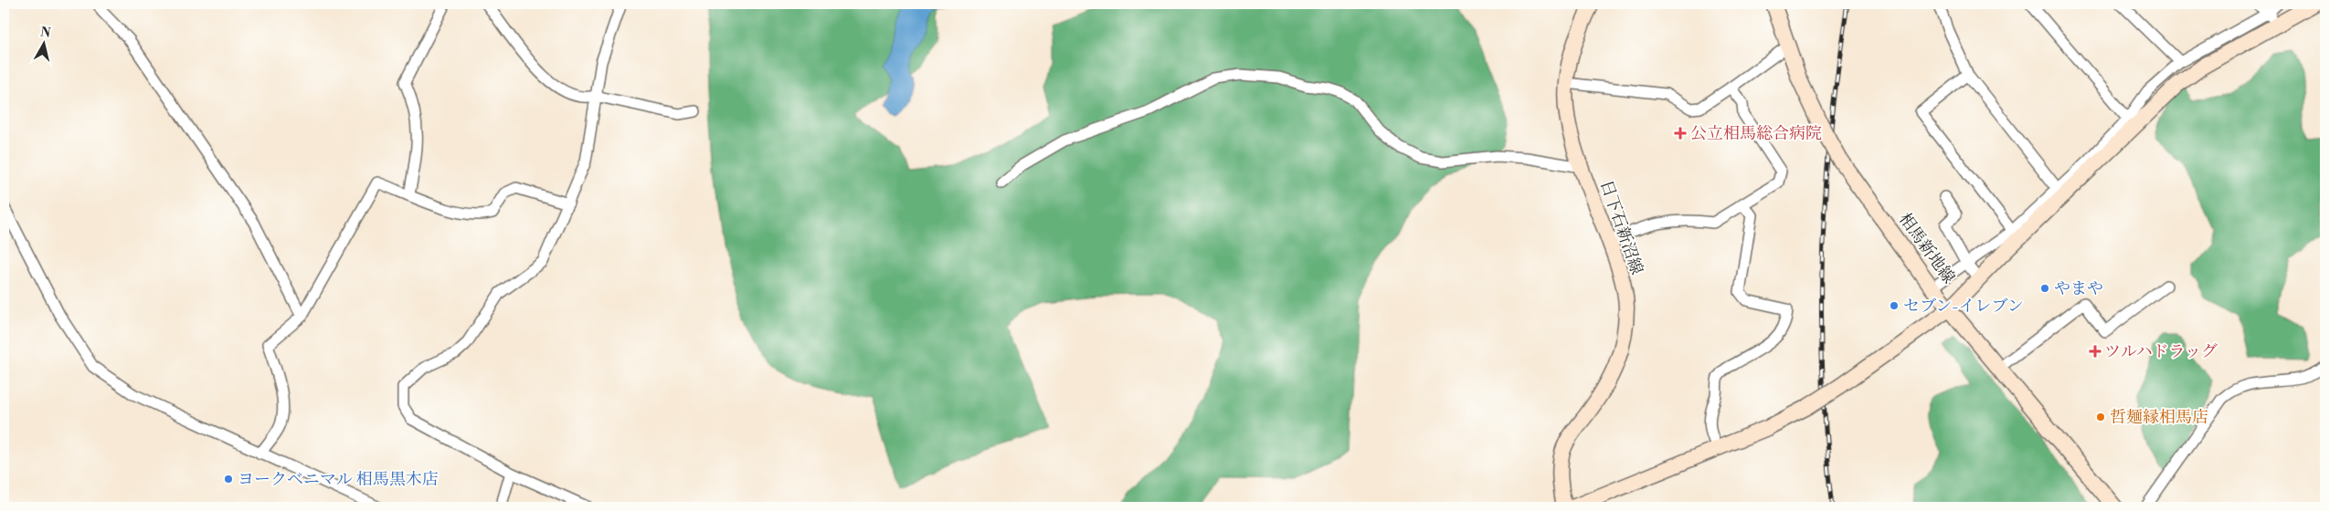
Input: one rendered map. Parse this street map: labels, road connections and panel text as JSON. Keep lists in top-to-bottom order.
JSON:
{
  "streets": {
    "main road": ["日下石新沼線", "相馬新地線"]
  },
  "places": {
    "health": ["公立相馬総合病院", "ツルハドラッグ"],
    "other": [
      "やまや",
      "セブン-イレブン",
      "哲麺縁相馬店",
      "ヨークベニマル 相馬黒木店"
    ]
  },
  "north": "top"
}
